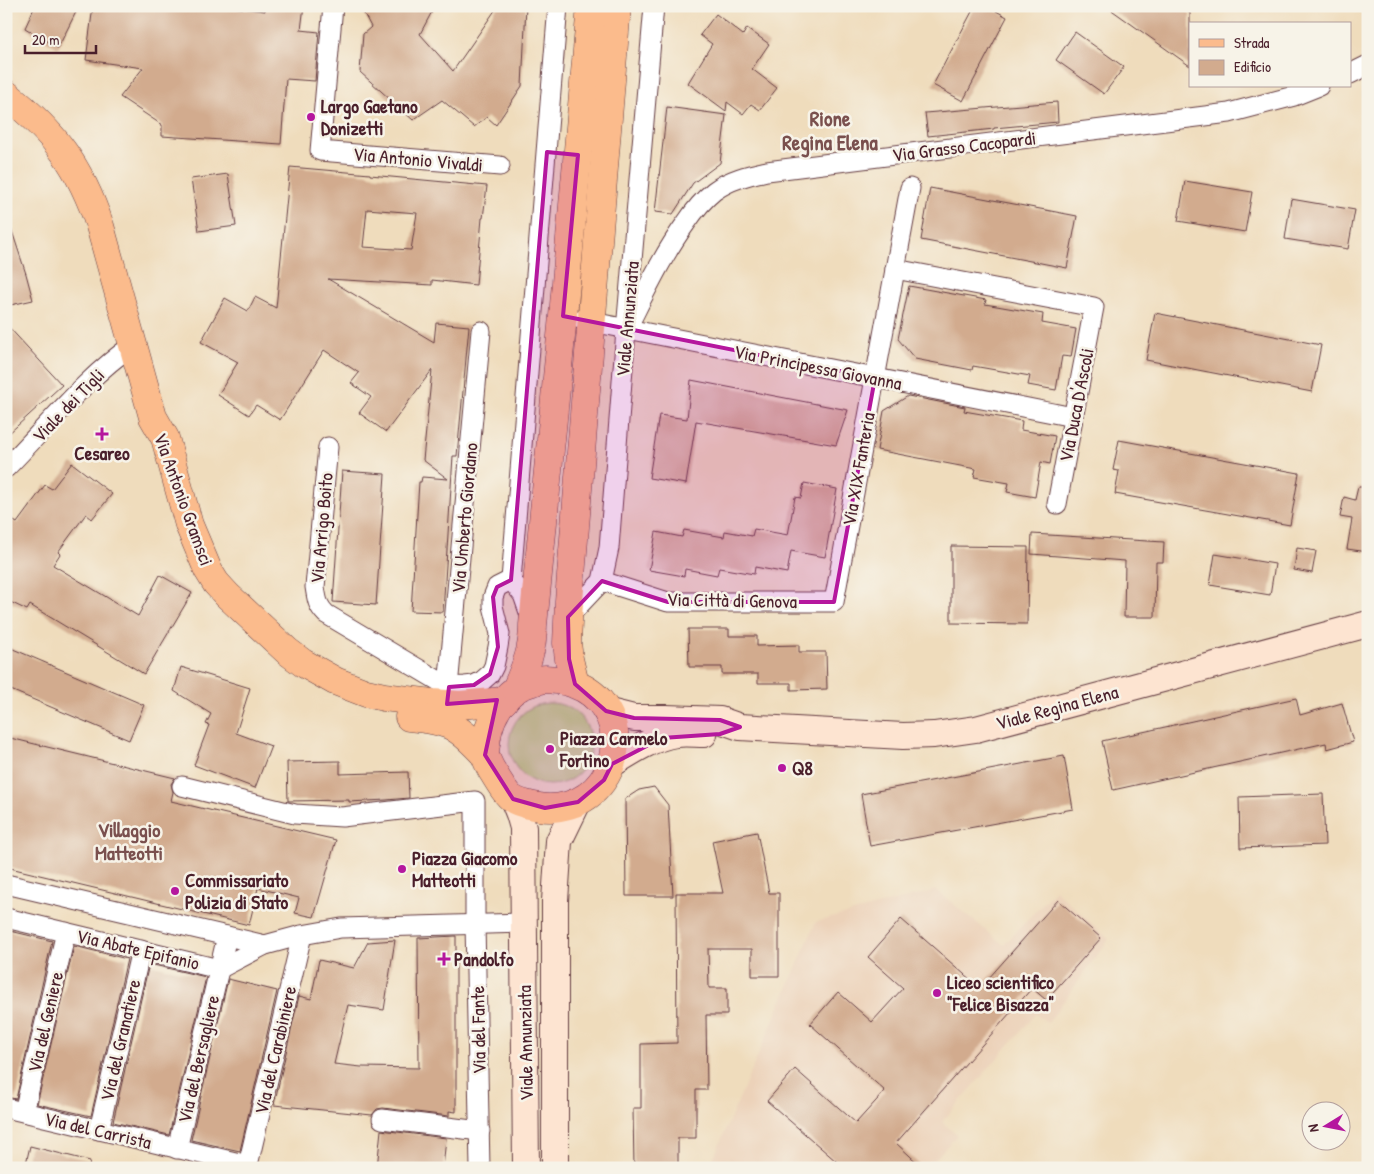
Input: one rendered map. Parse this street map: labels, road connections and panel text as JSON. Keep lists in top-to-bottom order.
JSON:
{
  "streets": {
    "main road": ["Viale Annunziata", "Via Antonio Gramsci", "Viale Regina Elena"],
    "street": [
      "Via Grasso Cacopardi",
      "Via Antonio Vivaldi",
      "Via Principessa Giovanna",
      "Viale dei Tigli",
      "Via Duca D'Ascoli",
      "Via XIX Fanteria",
      "Via Umberto Giordano",
      "Via Arrigo Boito",
      "Via Città di Genova",
      "Via Abate Epifanio",
      "Via del Geniere",
      "Via del Fante",
      "Via del Granatiere",
      "Via del Carabiniere",
      "Via del Bersagliere",
      "Via del Carrista"
    ]
  },
  "crossings": [
    ["Via Grasso Cacopardi", "Viale Annunziata"],
    ["Via Grasso Cacopardi", "Via Principessa Giovanna"],
    ["Viale Annunziata", "Via Principessa Giovanna"],
    ["Viale Annunziata", "Via Antonio Gramsci"],
    ["Viale Annunziata", "Via Città di Genova"],
    ["Viale Annunziata", "Via Abate Epifanio"],
    ["Via Principessa Giovanna", "Via Duca D'Ascoli"],
    ["Via Principessa Giovanna", "Via XIX Fanteria"],
    ["Viale dei Tigli", "Via Antonio Gramsci"],
    ["Via Duca D'Ascoli", "Via XIX Fanteria"],
    ["Via XIX Fanteria", "Via Città di Genova"],
    ["Via Antonio Gramsci", "Via Umberto Giordano"],
    ["Via Antonio Gramsci", "Via Arrigo Boito"],
    ["Via Umberto Giordano", "Via Arrigo Boito"],
    ["Via Abate Epifanio", "Via del Geniere"],
    ["Via Abate Epifanio", "Via del Fante"],
    ["Via Abate Epifanio", "Via del Granatiere"],
    ["Via Abate Epifanio", "Via del Carabiniere"],
    ["Via Abate Epifanio", "Via del Bersagliere"],
    ["Via del Geniere", "Via del Carrista"],
    ["Via del Granatiere", "Via del Carrista"],
    ["Via del Carabiniere", "Via del Carrista"],
    ["Via del Bersagliere", "Via del Carrista"]
  ],
  "districts": ["Rione Regina Elena", "Villaggio Matteotti"],
  "places": {
    "other": [
      "Largo Gaetano Donizetti",
      "Piazza Carmelo Fortino",
      "Q8",
      "Piazza Giacomo Matteotti",
      "Commissariato Polizia di Stato",
      "Liceo scientifico \"Felice Bisazza\""
    ],
    "health": ["Cesareo", "Pandolfo"]
  },
  "legend": ["Strada", "Edificio"],
  "scale_bar": "20 m",
  "north": "left"
}
